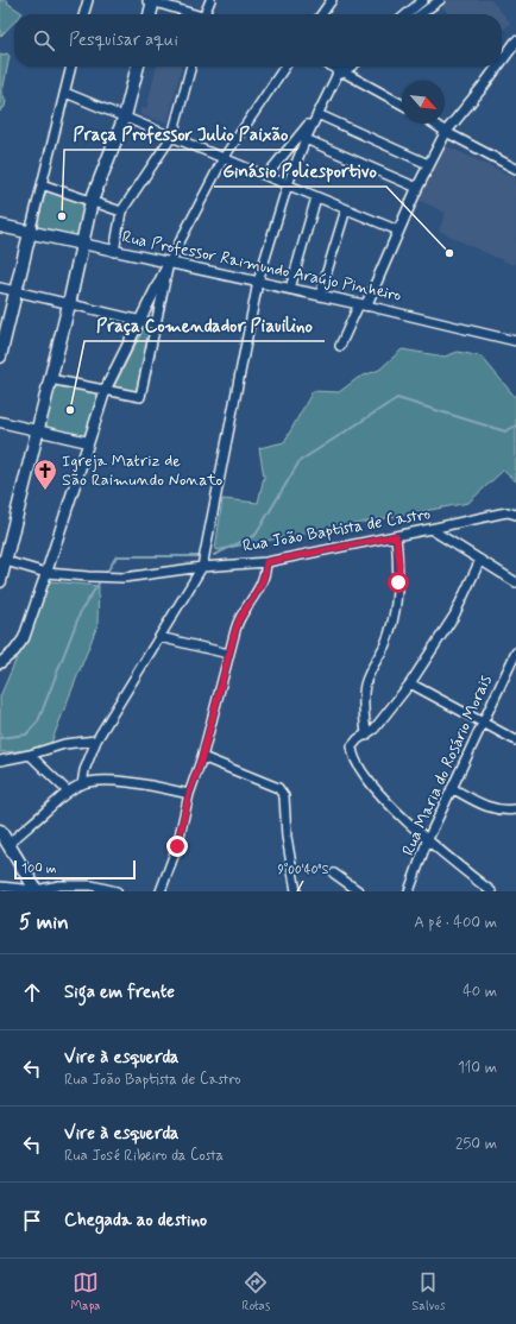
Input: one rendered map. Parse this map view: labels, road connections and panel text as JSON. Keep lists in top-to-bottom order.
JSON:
{
  "streets": {
    "main road": ["Rua Professor Raimundo Araújo Pinheiro"],
    "street": ["Rua João Baptista de Castro", "Rua Maria do Rosário Morais"]
  },
  "places": {
    "other": ["Praça Professor Julio Paixão", "Ginásio Poliesportivo", "Praça Comendador Piauilino"],
    "church": ["Igreja Matriz de São Raimundo Nonato"]
  },
  "scale_bar": "100 m",
  "north": "bottom right",
  "page": {
    "search": "Pesquisar aqui",
    "scale": "100 m",
    "heading": ["5 min", "A pé · 400 m"],
    "list": [
      ["Siga em frente", "40 m"],
      ["Vire à esquerda", "Rua João Baptista de Castro", "110 m"],
      ["Vire à esquerda", "Rua José Ribeiro da Costa", "250 m"],
      "Chegada ao destino"
    ],
    "nav": ["Mapa", "Rotas", "Salvos"]
  },
  "coordinates": ["9°00'40\"S"]
}
